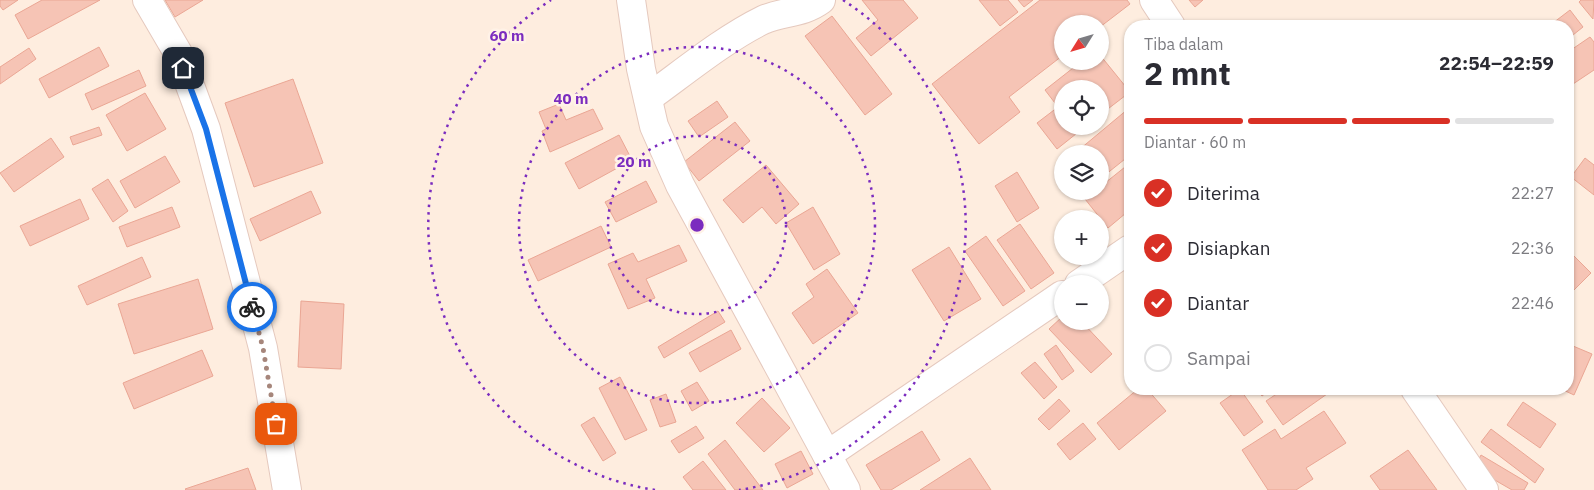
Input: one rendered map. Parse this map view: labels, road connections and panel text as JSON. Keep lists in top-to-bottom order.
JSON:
{
  "north": "bottom left",
  "page": {
    "map_buttons": ["+", "−"],
    "heading": ["2 mnt", "Tiba dalam", "22:54–22:59"],
    "bar": "Diantar · 60 m",
    "list": [
      ["Diterima", "22:27"],
      ["Disiapkan", "22:36"],
      ["Diantar", "22:46"],
      "Sampai"
    ]
  },
  "rings": ["60 m", "40 m", "20 m"]
}
